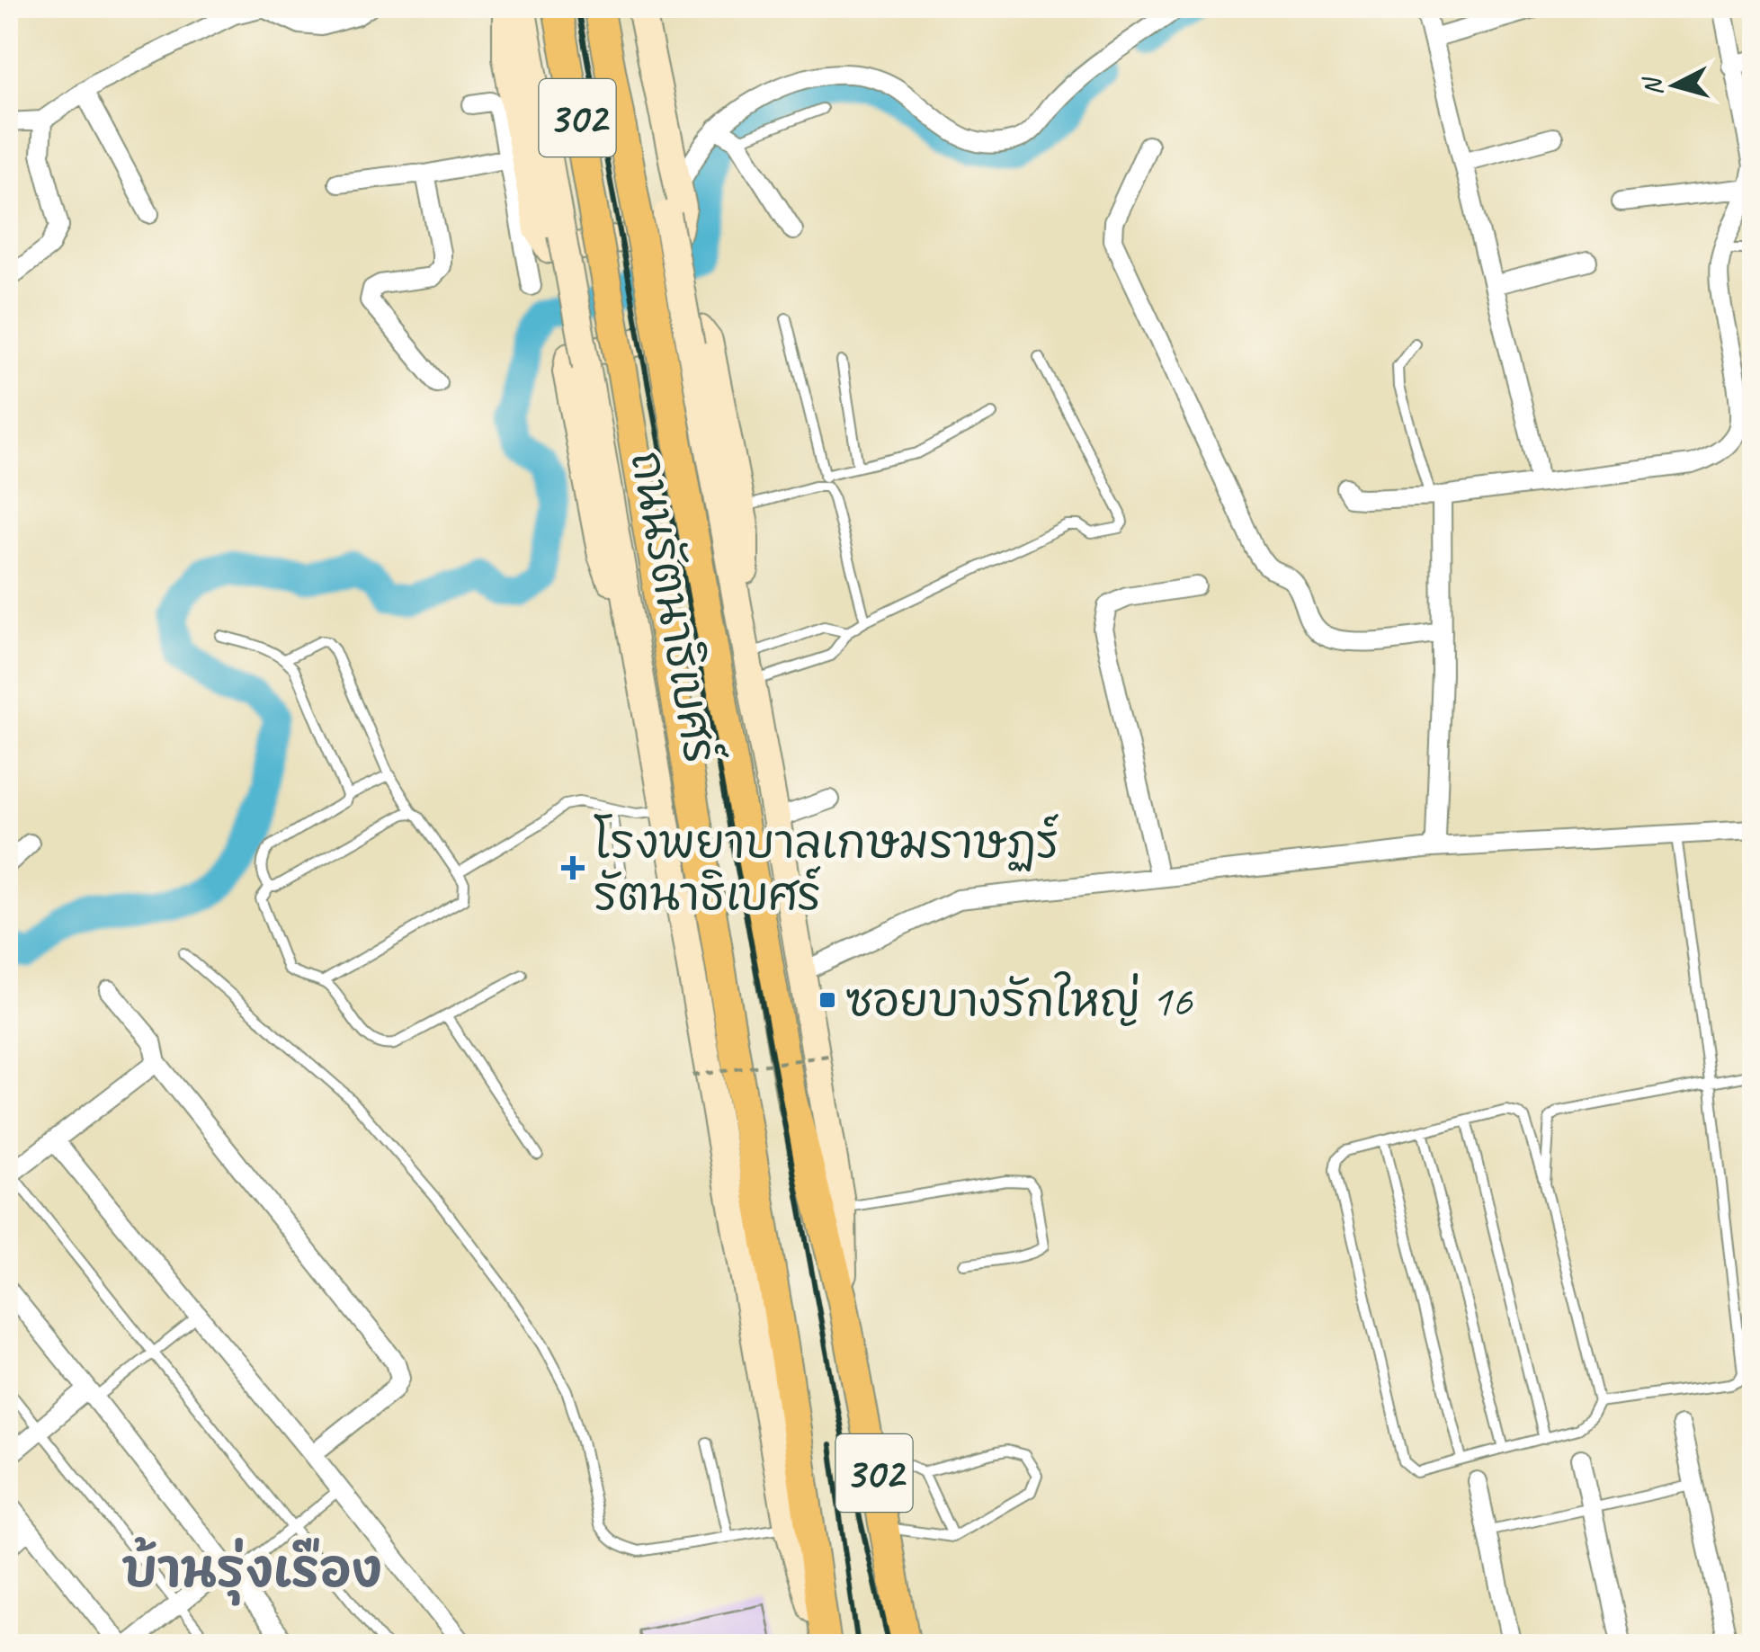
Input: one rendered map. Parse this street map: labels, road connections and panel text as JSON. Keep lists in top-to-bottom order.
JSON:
{
  "streets": {
    "main road": ["302", "ถนนรัตนาธิเบศร์"]
  },
  "districts": ["บ้านรุ่งเรือง"],
  "places": {
    "health": ["โรงพยาบาลเกษมราษฏร์ รัตนาธิเบศร์"],
    "transit": ["ซอยบางรักใหญ่ 16"]
  },
  "north": "left"
}
